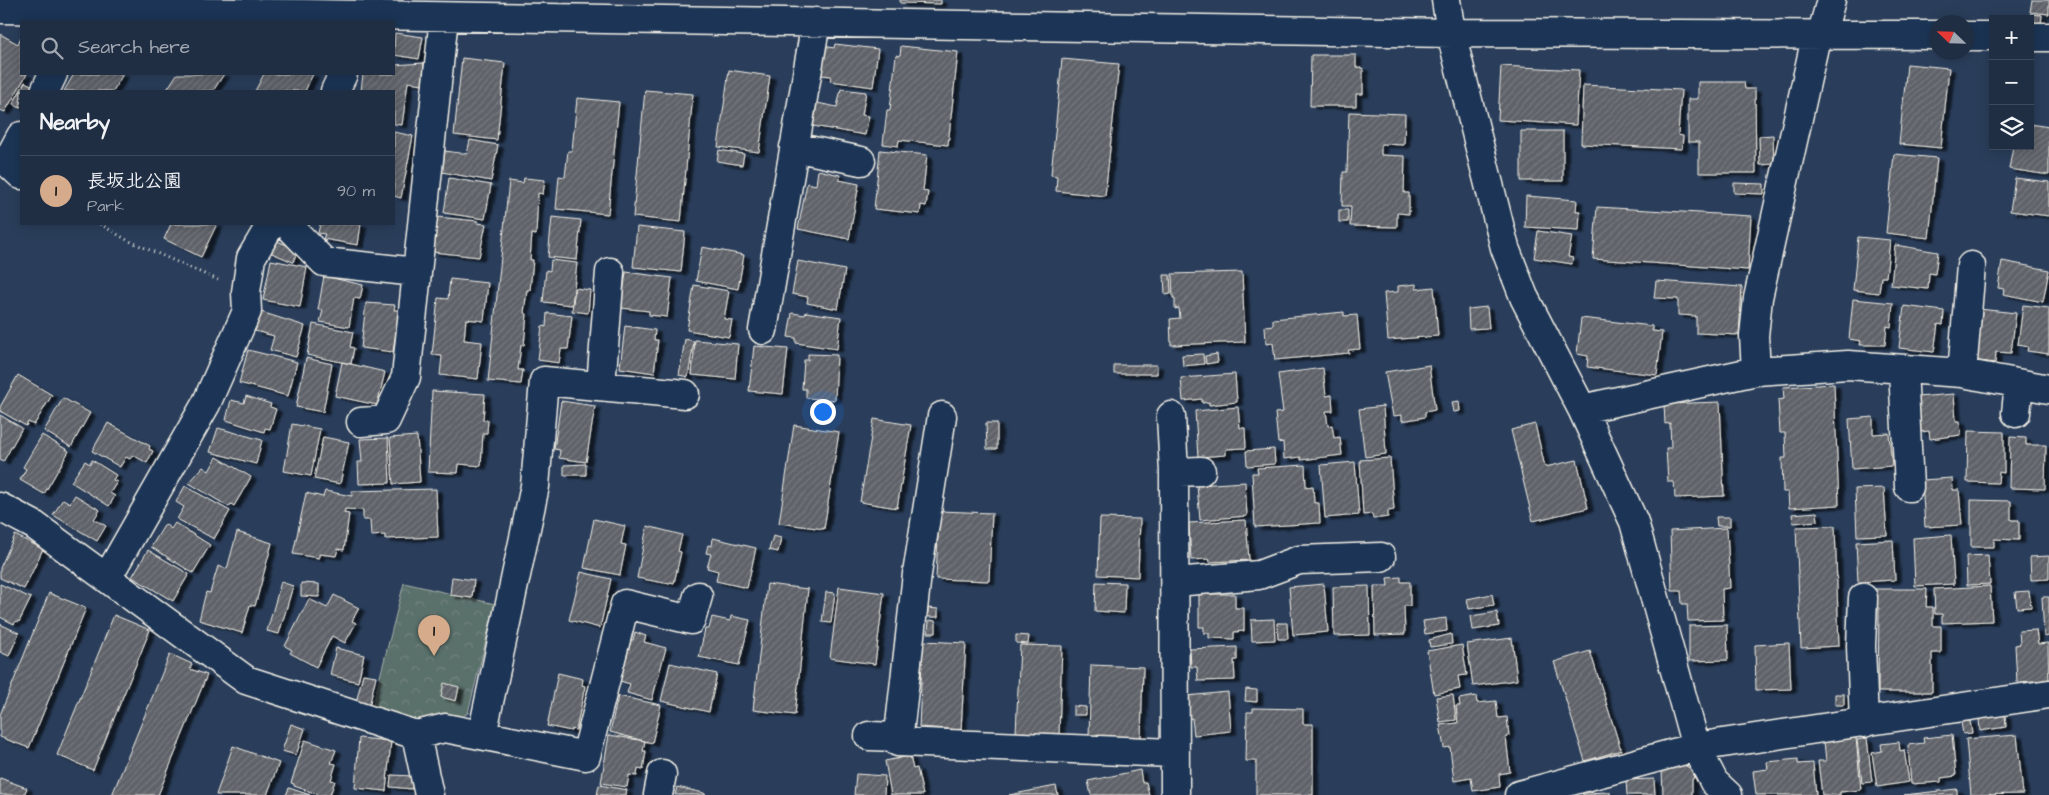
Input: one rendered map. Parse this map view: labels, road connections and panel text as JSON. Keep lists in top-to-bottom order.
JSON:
{
  "north": "top left",
  "page": {
    "map_buttons": ["+", "−"],
    "search": "Search here",
    "heading": "Nearby",
    "list": [
      {
        "mark": "1",
        "name": "長坂北公園",
        "note": "Park",
        "value": "90 m"
      }
    ],
    "pins": "1"
  }
}
